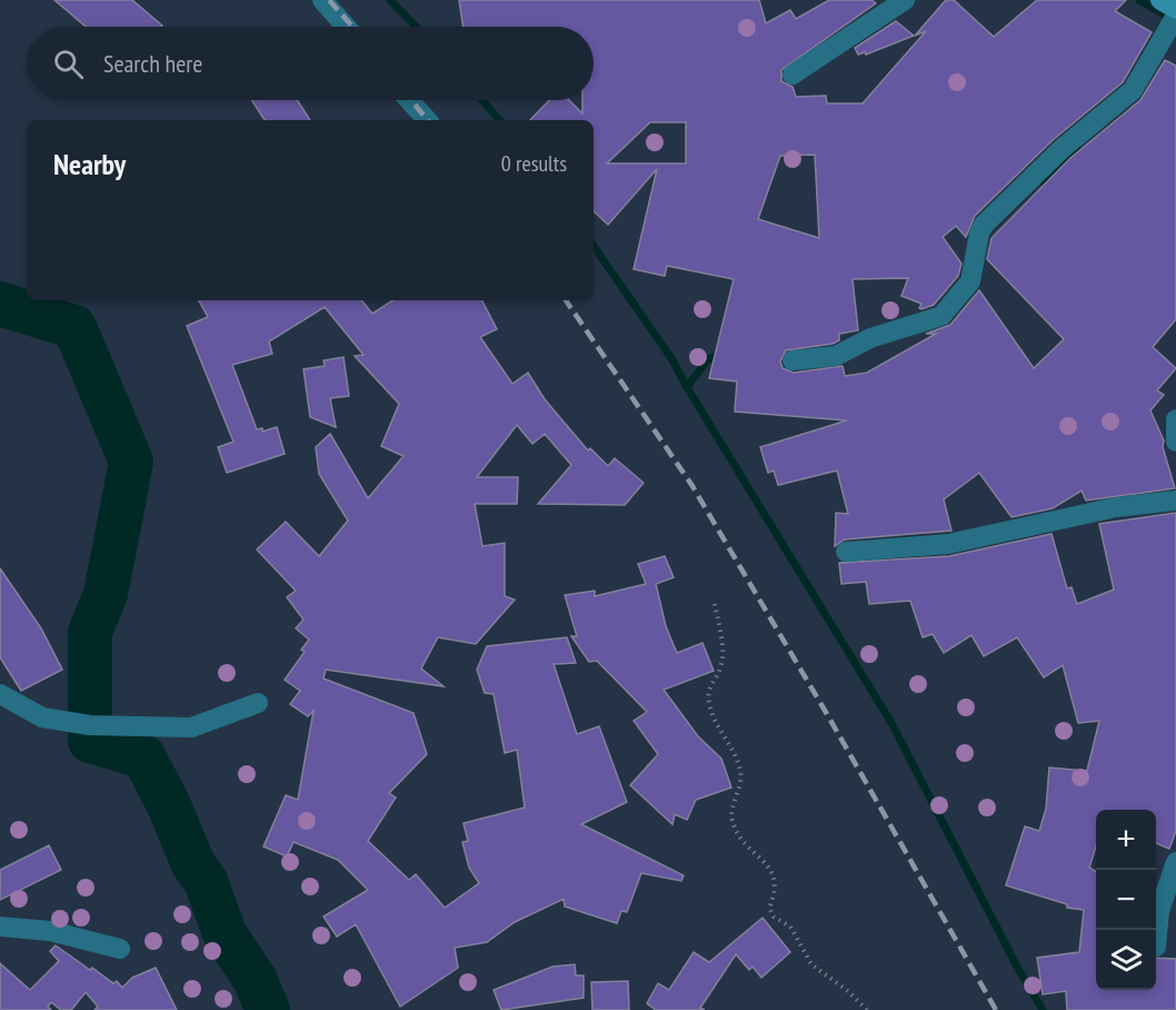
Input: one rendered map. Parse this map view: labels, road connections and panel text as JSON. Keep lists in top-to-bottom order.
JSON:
{
  "page": {
    "search": "Search here",
    "heading": ["Nearby", "0 results"],
    "map_buttons": ["+", "−"]
  }
}
